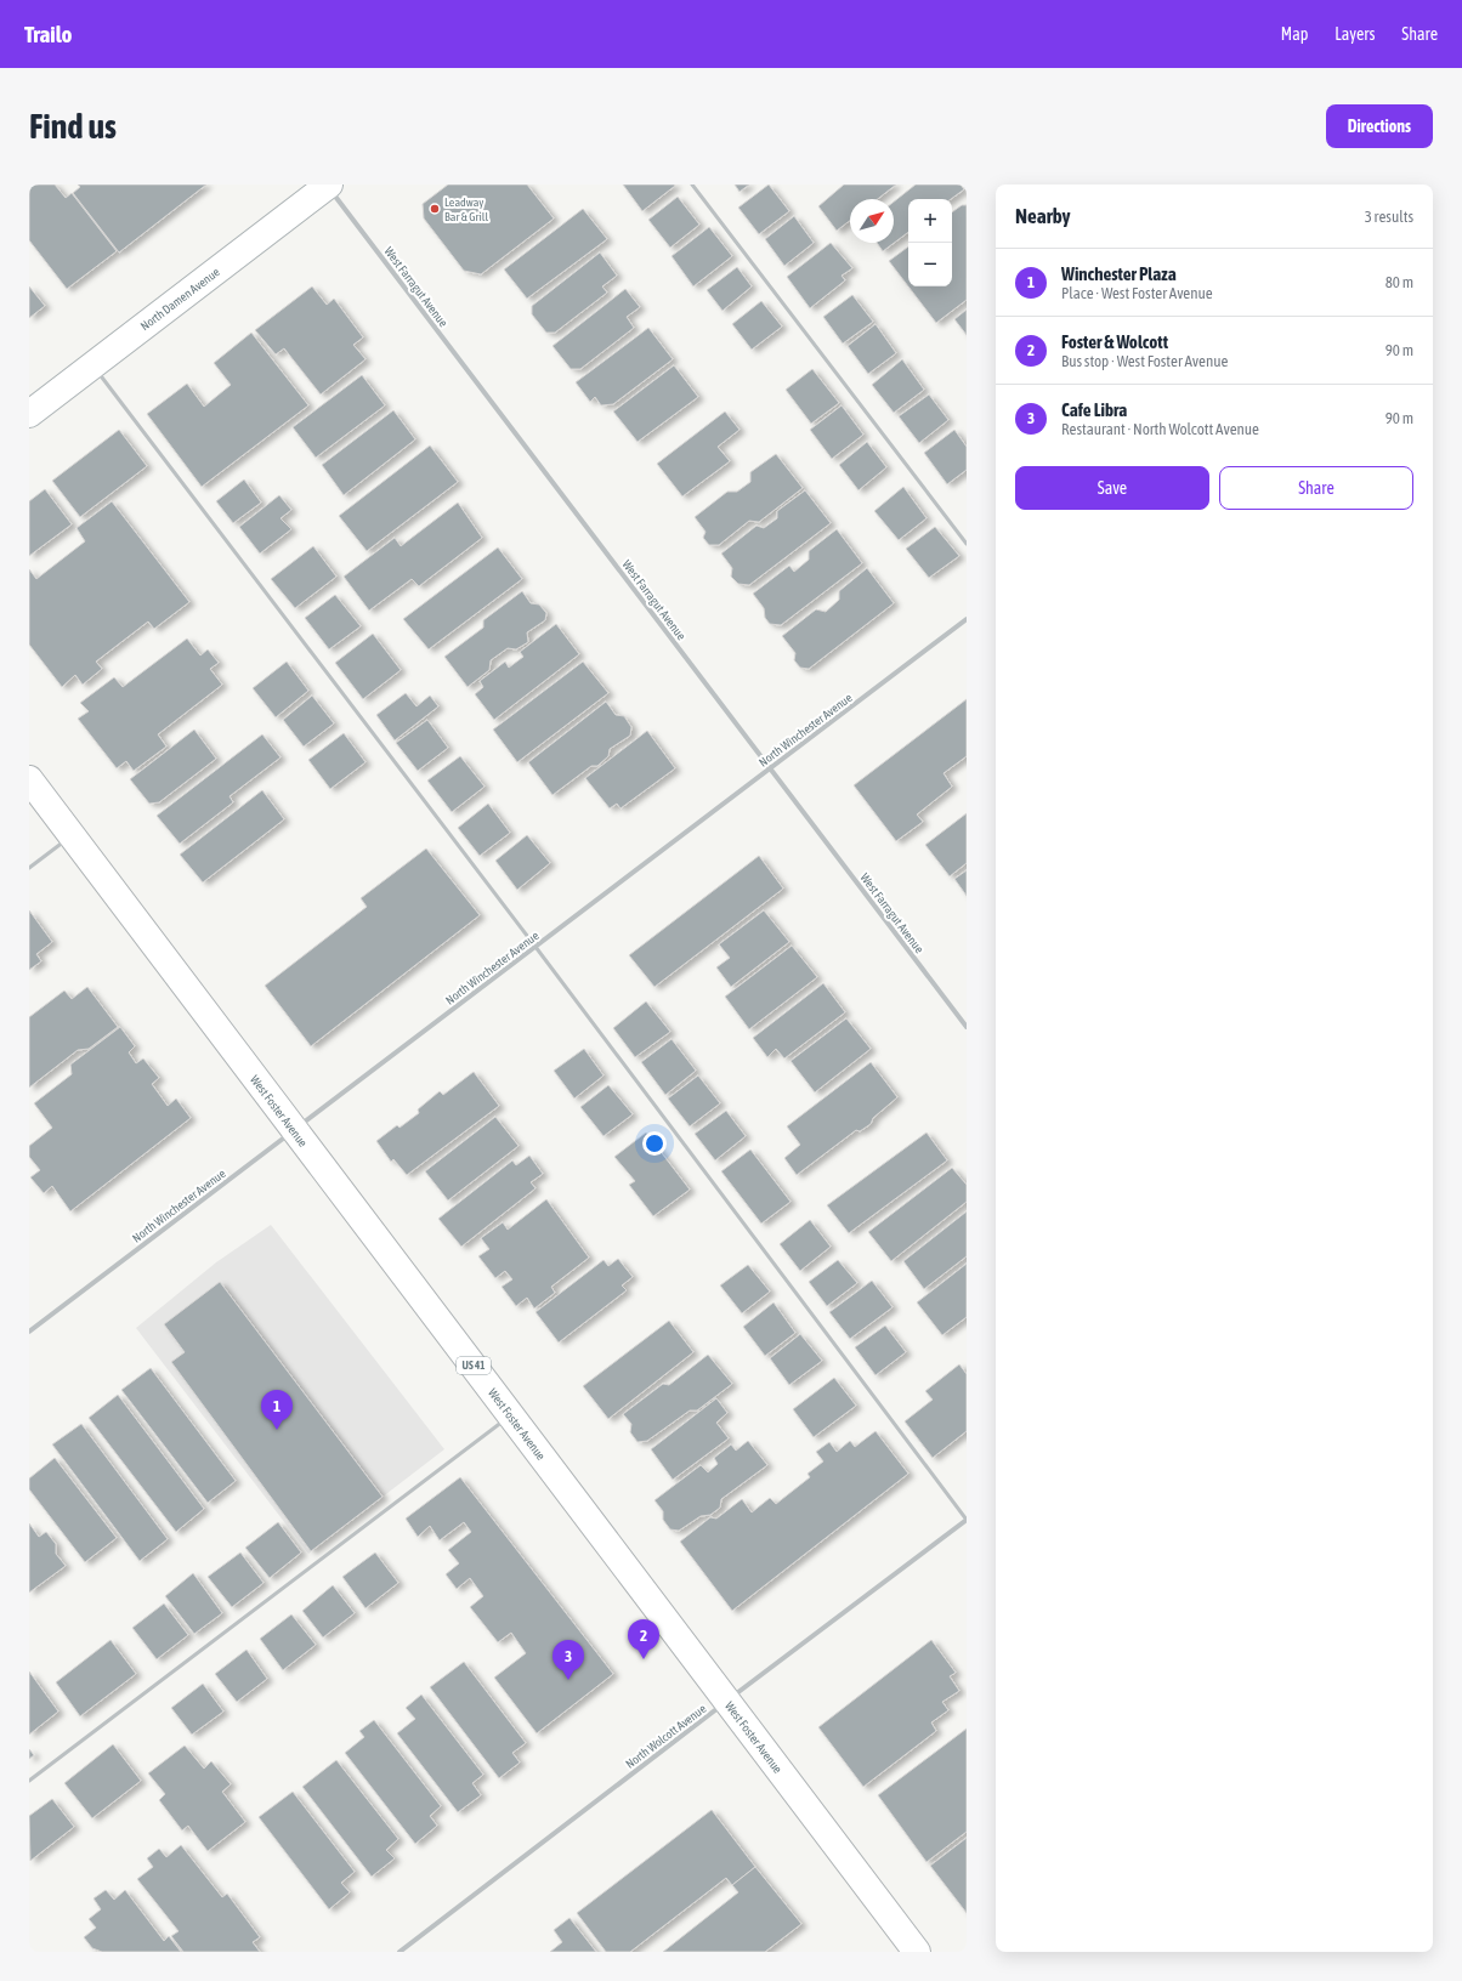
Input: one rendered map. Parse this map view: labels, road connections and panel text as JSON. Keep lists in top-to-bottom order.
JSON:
{
  "streets": {
    "main road": ["North Damen Avenue", "West Foster Avenue", "US 41"],
    "street": ["West Farragut Avenue", "North Winchester Avenue", "North Wolcott Avenue"]
  },
  "crossings": [
    ["West Farragut Avenue", "North Damen Avenue"],
    ["West Farragut Avenue", "North Winchester Avenue"],
    ["North Winchester Avenue", "West Foster Avenue"],
    ["West Foster Avenue", "North Wolcott Avenue"]
  ],
  "places": ["Leadway Bar & Grill"],
  "north": "top right",
  "page": {
    "header": "Trailo",
    "nav": ["Map", "Layers", "Share"],
    "buttons": [
      "Directions",
      ["Save", "Share"]
    ],
    "title": "Find us",
    "heading": ["Nearby", "3 results"],
    "map_buttons": ["+", "−"],
    "list": [
      {
        "mark": "1",
        "name": "Winchester Plaza",
        "note": "Place · West Foster Avenue",
        "value": "80 m"
      },
      {
        "mark": "2",
        "name": "Foster & Wolcott",
        "note": "Bus stop · West Foster Avenue",
        "value": "90 m"
      },
      {
        "mark": "3",
        "name": "Cafe Libra",
        "note": "Restaurant · North Wolcott Avenue",
        "value": "90 m"
      }
    ],
    "pins": ["1", "2", "3"]
  }
}
